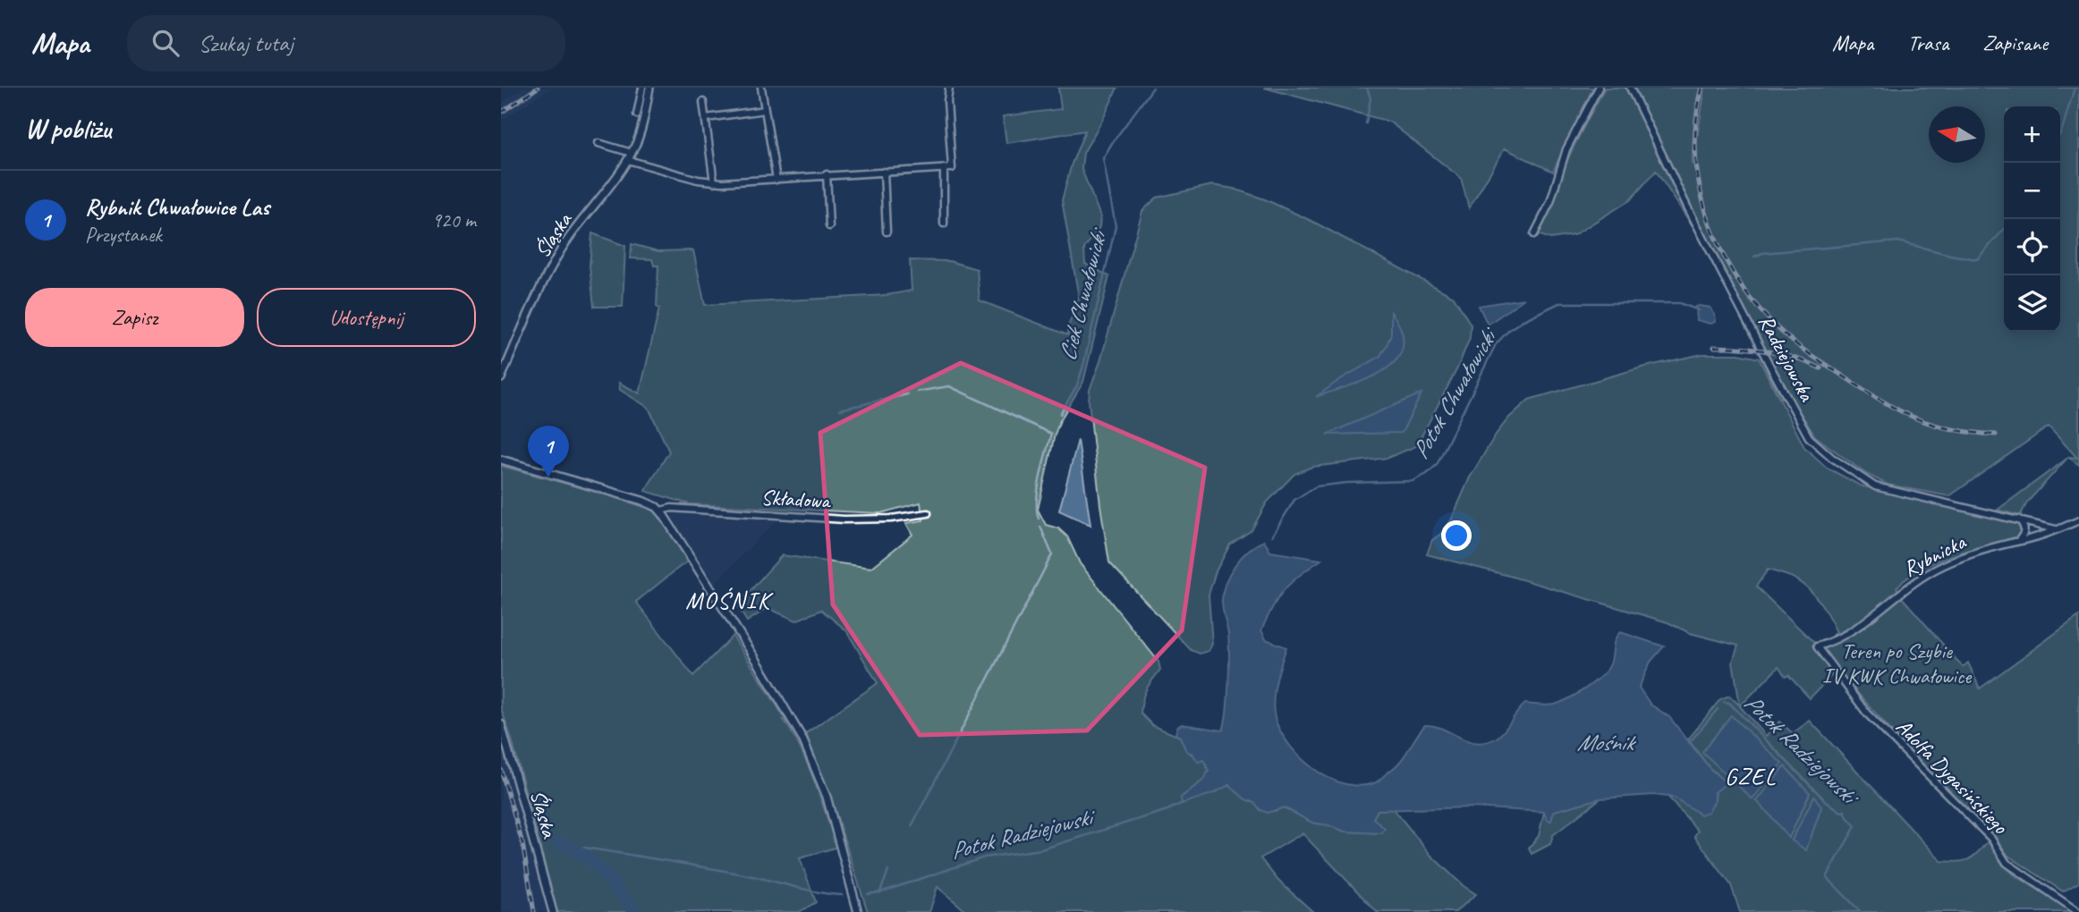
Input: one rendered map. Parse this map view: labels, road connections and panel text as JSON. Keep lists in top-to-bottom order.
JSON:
{
  "streets": {
    "street": [
      "Śląska",
      "Radziejowska",
      "Składowa",
      "Rybnicka",
      "Adolfa Dygasińskiego"
    ]
  },
  "crossings": [
    ["Radziejowska", "Rybnicka"],
    ["Rybnicka", "Adolfa Dygasińskiego"]
  ],
  "districts": ["MOŚNIK", "GZEL"],
  "water": [
    "Ciek Chwałowicki",
    "Potok Chwałowicki",
    "Mośnik",
    "Potok Radziejowski"
  ],
  "parks": ["Teren po Szybie IV KWK Chwałowice"],
  "north": "left",
  "page": {
    "header": "Mapa",
    "search": "Szukaj tutaj",
    "nav": ["Mapa", "Trasa", "Zapisane"],
    "heading": "W pobliżu",
    "map_buttons": ["+", "−"],
    "list": [
      {
        "mark": "1",
        "name": "Rybnik Chwałowice Las",
        "note": "Przystanek",
        "value": "920 m"
      }
    ],
    "buttons": ["Zapisz", "Udostępnij"],
    "pins": "1"
  }
}
